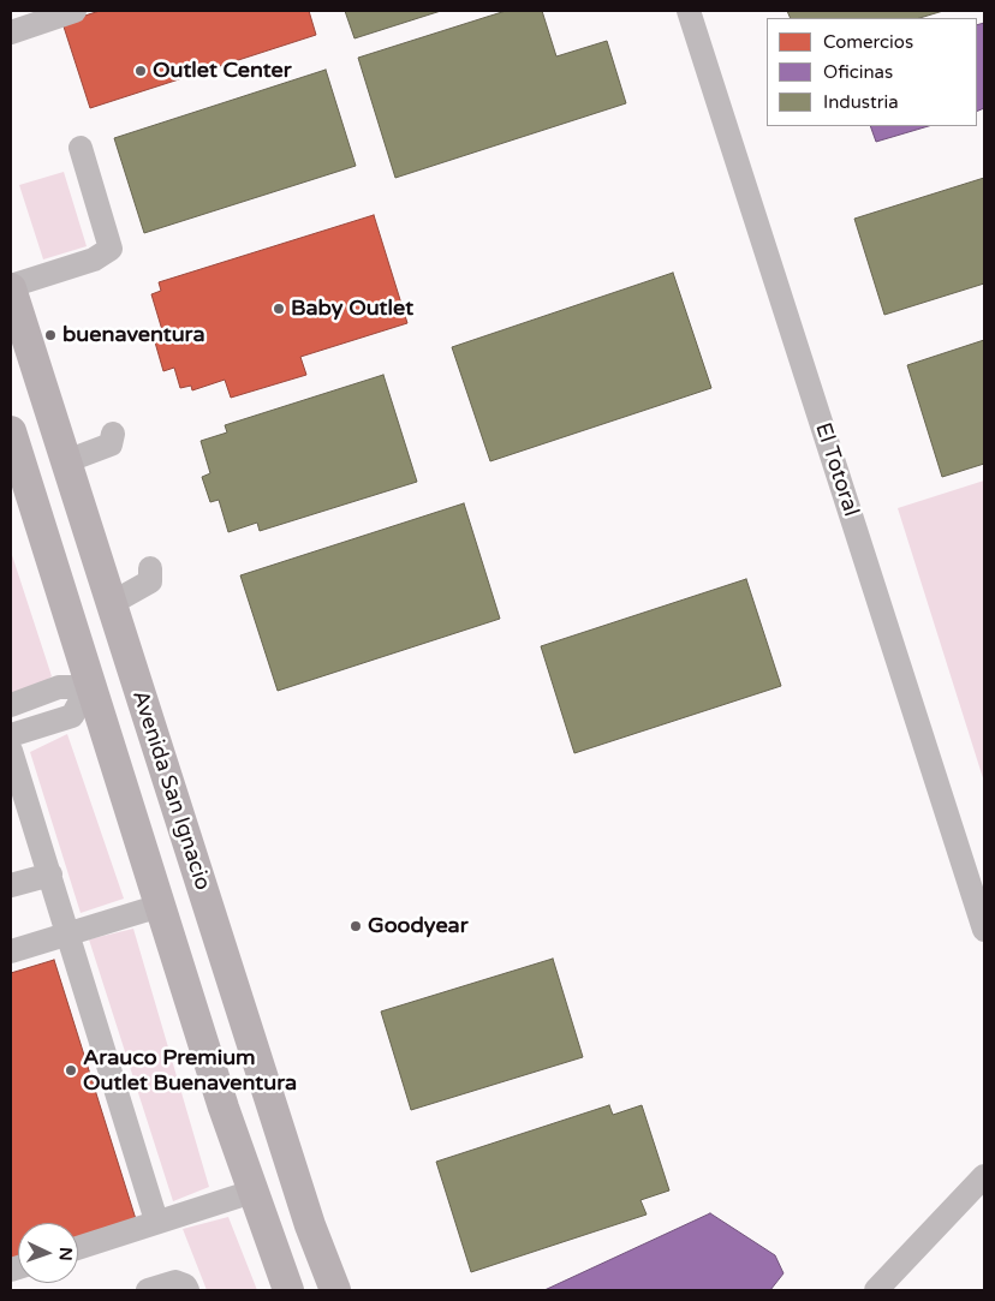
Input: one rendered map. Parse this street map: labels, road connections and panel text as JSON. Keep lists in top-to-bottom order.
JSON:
{
  "streets": {
    "main road": ["Avenida San Ignacio"],
    "street": ["El Totoral"]
  },
  "places": [
    "Outlet Center",
    "Baby Outlet",
    "buenaventura",
    "Goodyear",
    "Arauco Premium Outlet Buenaventura"
  ],
  "legend": ["Comercios", "Oficinas", "Industria"],
  "north": "right"
}
